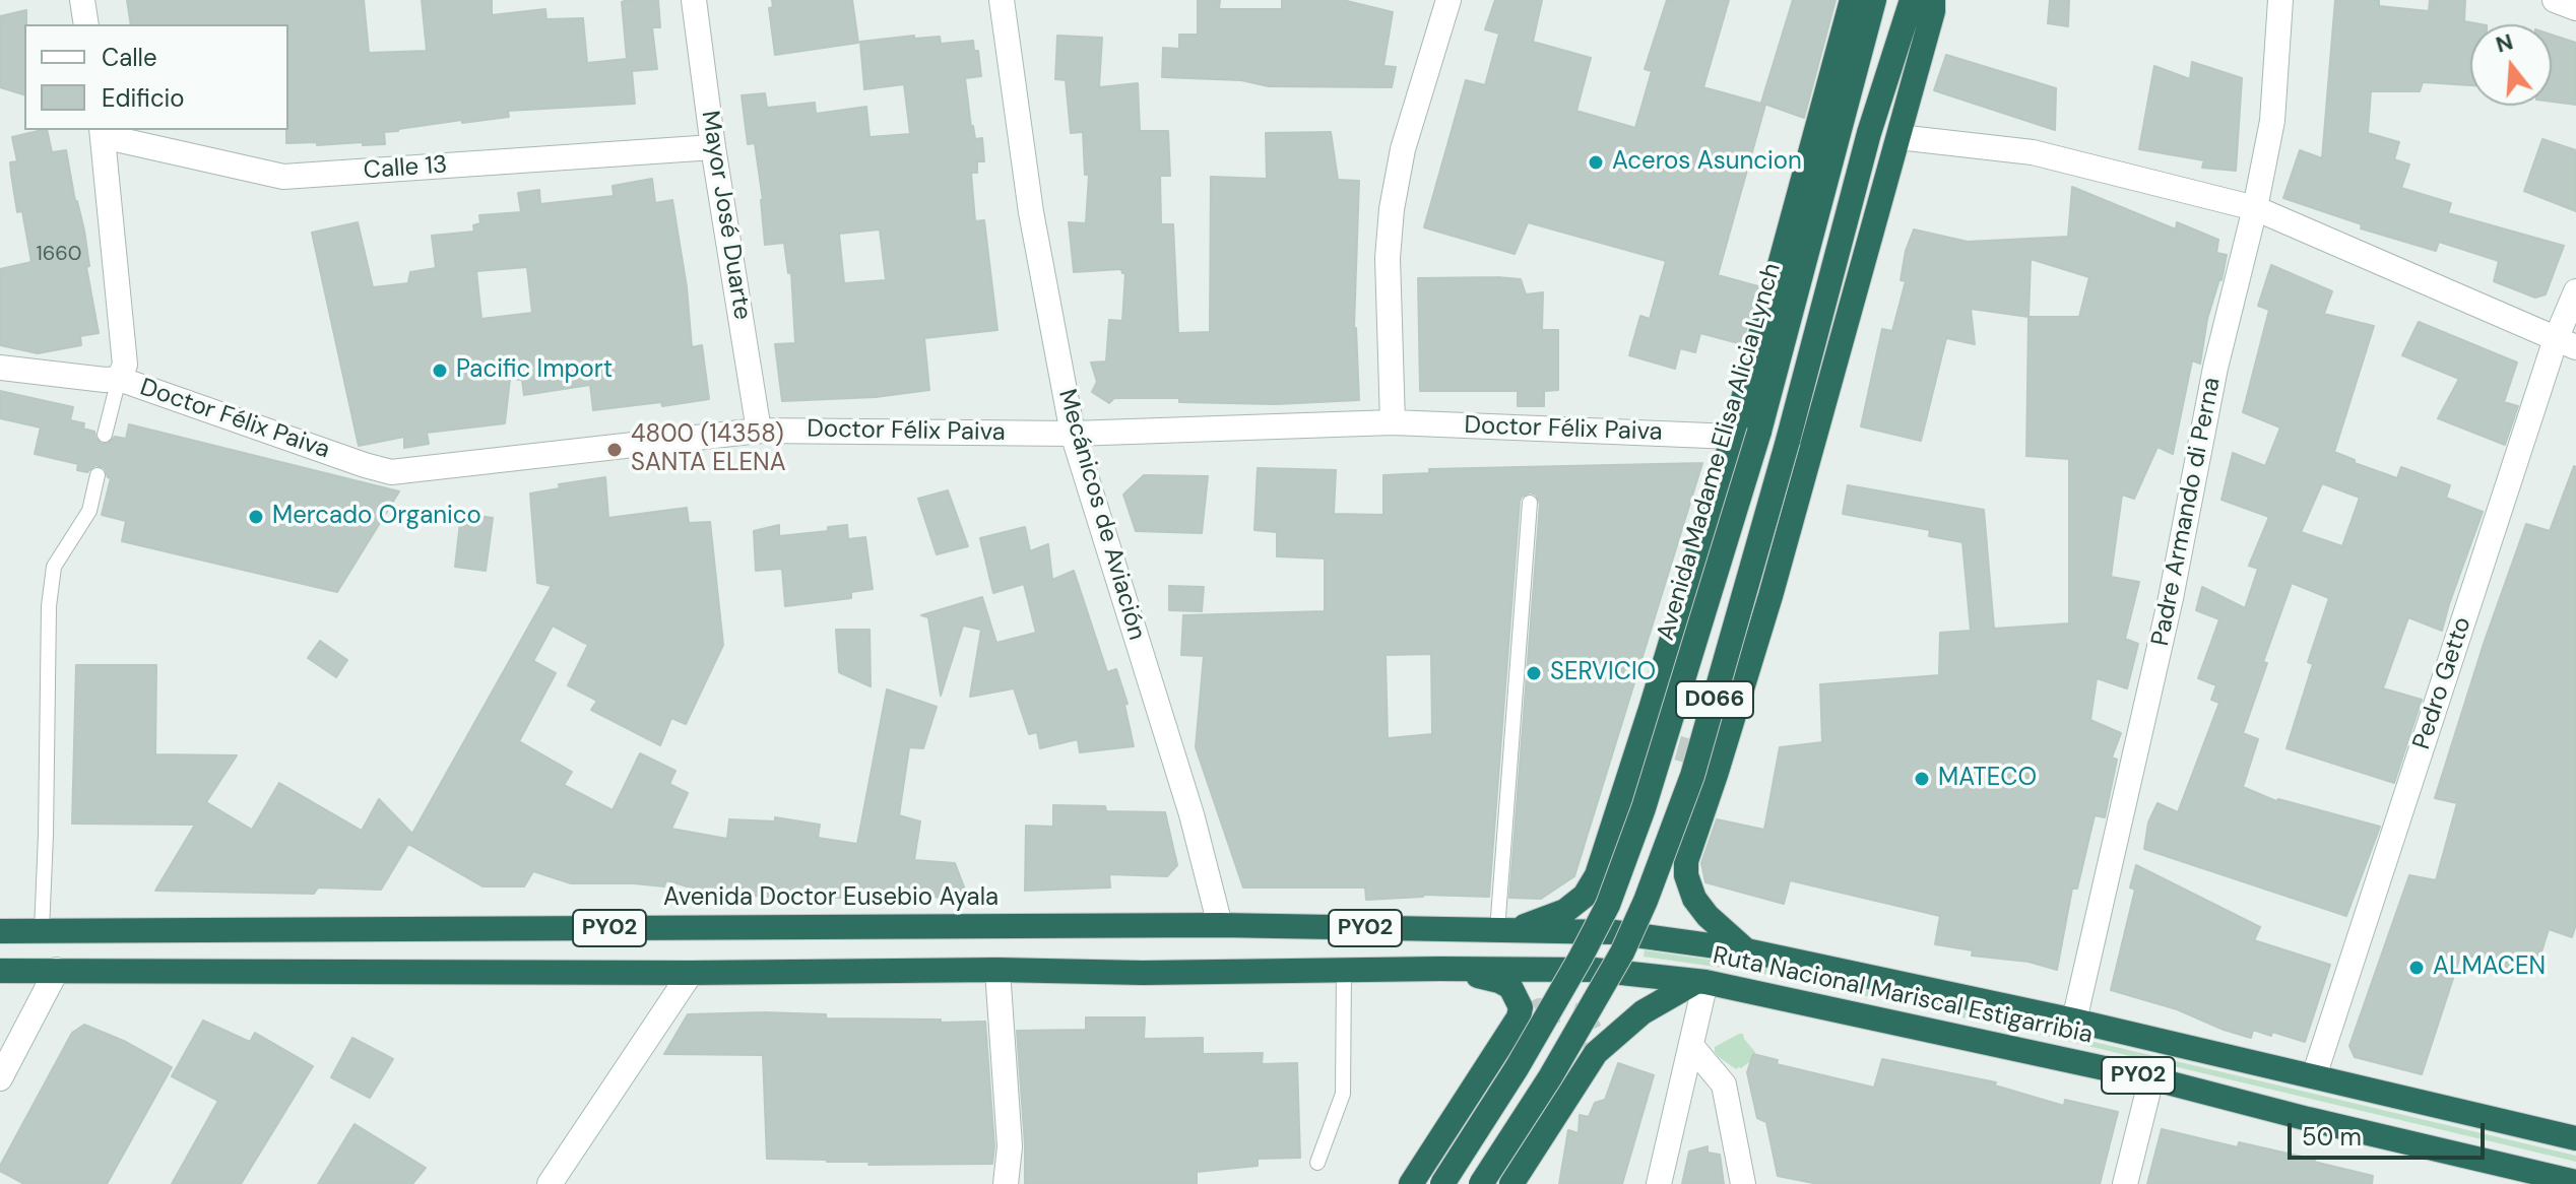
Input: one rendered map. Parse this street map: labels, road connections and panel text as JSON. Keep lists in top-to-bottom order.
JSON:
{
  "streets": {
    "highway": [
      "Avenida Madame Elisa Alicia Lynch",
      "D066",
      "Avenida Doctor Eusebio Ayala",
      "PY02",
      "Ruta Nacional Mariscal Estigarribia"
    ],
    "street": [
      "Calle 13",
      "Mayor José Duarte",
      "Doctor Félix Paiva",
      "Padre Armando di Perna",
      "Mecánicos de Aviación",
      "Pedro Getto"
    ]
  },
  "crossings": [
    ["Calle 13", "Mayor José Duarte"],
    ["Mayor José Duarte", "Doctor Félix Paiva"],
    ["Doctor Félix Paiva", "Mecánicos de Aviación"],
    ["Avenida Madame Elisa Alicia Lynch", "D066"],
    ["Avenida Madame Elisa Alicia Lynch", "PY02"],
    ["Avenida Madame Elisa Alicia Lynch", "Ruta Nacional Mariscal Estigarribia"],
    ["Padre Armando di Perna", "Ruta Nacional Mariscal Estigarribia"],
    ["Mecánicos de Aviación", "Avenida Doctor Eusebio Ayala"],
    ["Pedro Getto", "Ruta Nacional Mariscal Estigarribia"],
    ["D066", "Avenida Doctor Eusebio Ayala"],
    ["D066", "PY02"],
    ["D066", "Ruta Nacional Mariscal Estigarribia"],
    ["Avenida Doctor Eusebio Ayala", "Ruta Nacional Mariscal Estigarribia"],
    ["PY02", "Ruta Nacional Mariscal Estigarribia"]
  ],
  "places": [
    "Aceros Asuncion",
    "Pacific Import",
    "4800 (14358) SANTA ELENA",
    "Mercado Organico",
    "SERVICIO",
    "MATECO",
    "ALMACEN"
  ],
  "house_numbers": ["1660"],
  "legend": ["Calle", "Edificio"],
  "scale_bar": "50 m",
  "north": "top"
}
